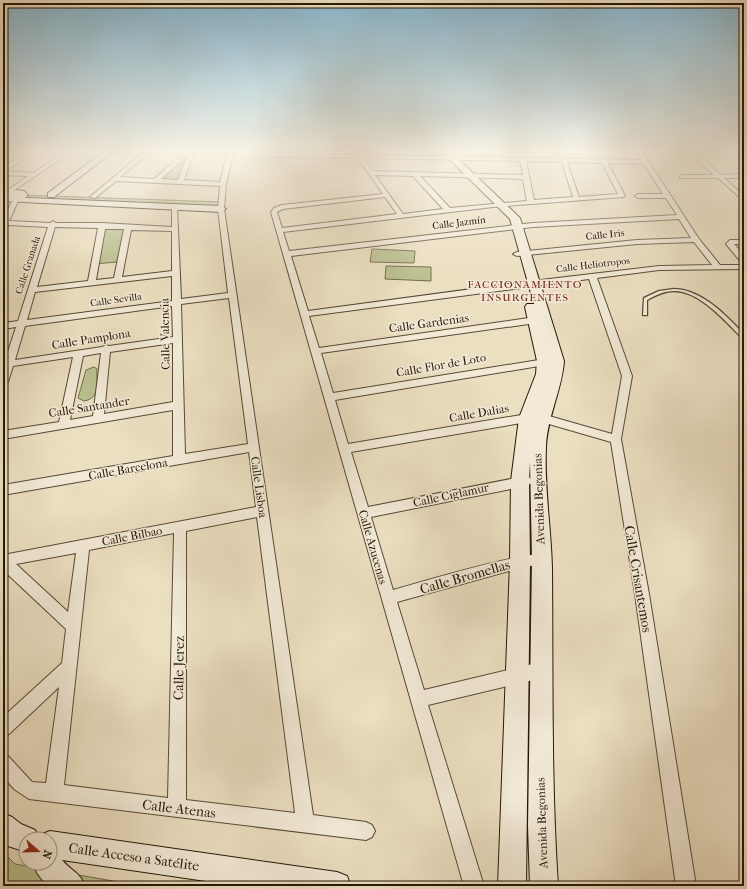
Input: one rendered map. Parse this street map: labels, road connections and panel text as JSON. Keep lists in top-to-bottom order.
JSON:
{
  "streets": {
    "street": [
      "Calle Jazmín",
      "Calle Iris",
      "Calle Granada",
      "Calle Heliotropos",
      "Calle Sevilla",
      "Calle Gardenias",
      "Calle Valencia",
      "Calle Pamplona",
      "Calle Flor de Loto",
      "Calle Santander",
      "Calle Dalias",
      "Calle Barcelona",
      "Calle Lisboa",
      "Calle Ciglamur",
      "Avenida Begonias",
      "Calle Bilbao",
      "Calle Azucenas",
      "Calle Bromellas",
      "Calle Crisantemos",
      "Calle Jerez",
      "Calle Atenas",
      "Calle Acceso a Satélite"
    ]
  },
  "crossings": [
    ["Calle Jazmín", "Avenida Begonias"],
    ["Calle Jazmín", "Calle Azucenas"],
    ["Calle Iris", "Avenida Begonias"],
    ["Calle Granada", "Calle Sevilla"],
    ["Calle Granada", "Calle Pamplona"],
    ["Calle Heliotropos", "Avenida Begonias"],
    ["Calle Heliotropos", "Calle Azucenas"],
    ["Calle Heliotropos", "Calle Crisantemos"],
    ["Calle Sevilla", "Calle Valencia"],
    ["Calle Sevilla", "Calle Lisboa"],
    ["Calle Gardenias", "Avenida Begonias"],
    ["Calle Gardenias", "Calle Azucenas"],
    ["Calle Valencia", "Calle Pamplona"],
    ["Calle Valencia", "Calle Santander"],
    ["Calle Valencia", "Calle Barcelona"],
    ["Calle Flor de Loto", "Avenida Begonias"],
    ["Calle Flor de Loto", "Calle Azucenas"],
    ["Calle Dalias", "Avenida Begonias"],
    ["Calle Dalias", "Calle Azucenas"],
    ["Calle Dalias", "Calle Crisantemos"],
    ["Calle Barcelona", "Calle Lisboa"],
    ["Calle Lisboa", "Calle Bilbao"],
    ["Calle Lisboa", "Calle Atenas"],
    ["Calle Ciglamur", "Avenida Begonias"],
    ["Calle Ciglamur", "Calle Azucenas"],
    ["Avenida Begonias", "Calle Bromellas"],
    ["Calle Bilbao", "Calle Jerez"],
    ["Calle Azucenas", "Calle Bromellas"],
    ["Calle Jerez", "Calle Atenas"]
  ],
  "districts": ["FACCIONAMIENTO INSURGENTES"],
  "north": "right"
}
